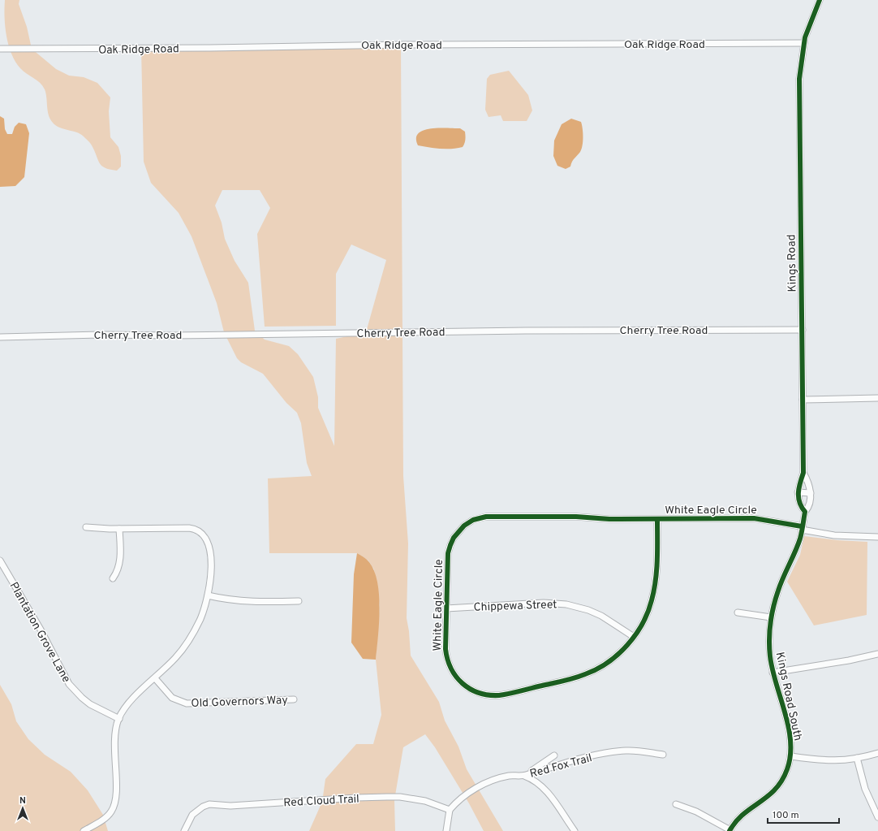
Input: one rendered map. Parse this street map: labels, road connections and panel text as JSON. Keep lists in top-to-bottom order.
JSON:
{
  "streets": {
    "street": [
      "Oak Ridge Road",
      "Kings Road",
      "Cherry Tree Road",
      "White Eagle Circle",
      "Chippewa Street",
      "Plantation Grove Lane",
      "Kings Road South",
      "Old Governors Way",
      "Red Fox Trail",
      "Red Cloud Trail"
    ]
  },
  "crossings": [
    ["Oak Ridge Road", "Kings Road"],
    ["Kings Road", "Cherry Tree Road"],
    ["Kings Road", "White Eagle Circle"],
    ["Kings Road", "Kings Road South"],
    ["White Eagle Circle", "Chippewa Street"],
    ["White Eagle Circle", "Kings Road South"],
    ["Red Fox Trail", "Red Cloud Trail"]
  ],
  "scale_bar": "100 m",
  "north": "top"
}
